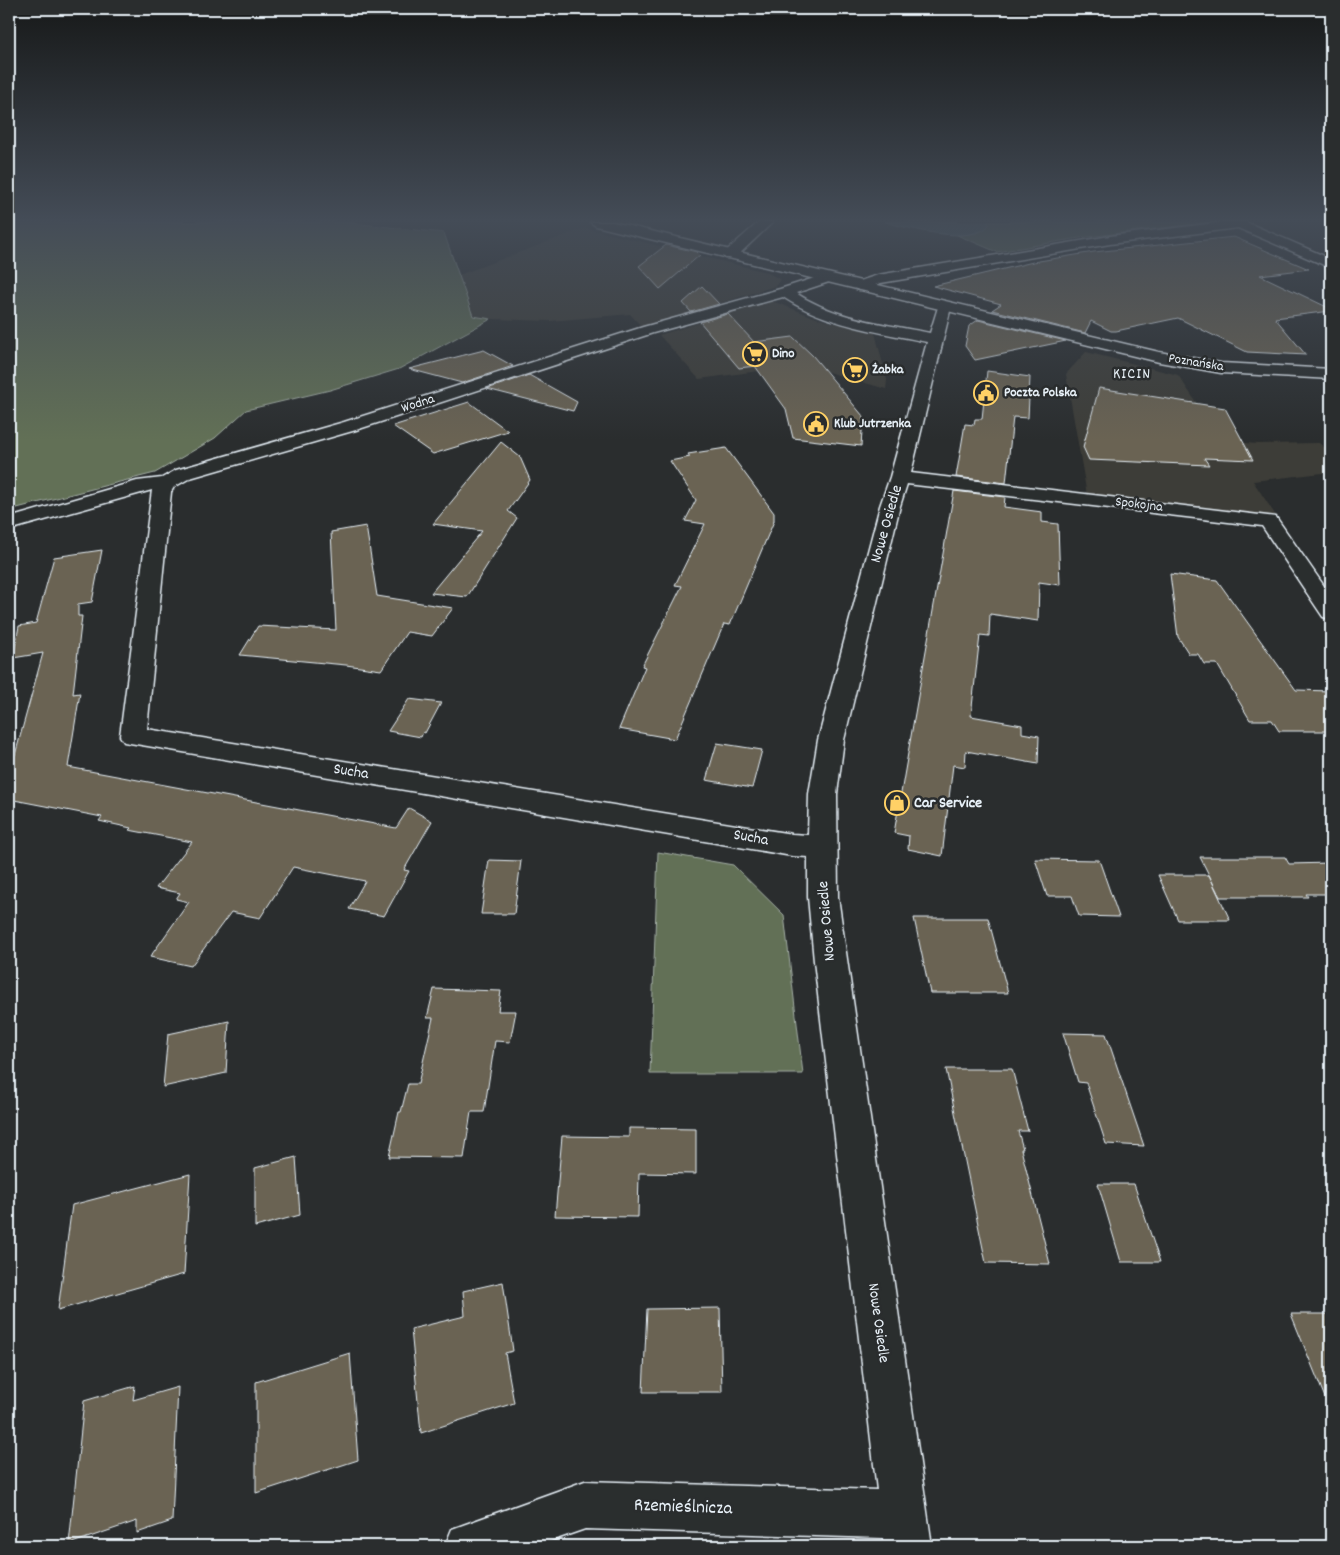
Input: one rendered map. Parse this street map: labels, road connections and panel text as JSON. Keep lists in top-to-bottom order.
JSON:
{
  "streets": {
    "street": [
      "Poznańska",
      "Wodna",
      "Spokojna",
      "Nowe Osiedle",
      "Sucha",
      "Rzemieślnicza"
    ]
  },
  "crossings": [
    ["Poznańska", "Nowe Osiedle"],
    ["Wodna", "Sucha"],
    ["Spokojna", "Nowe Osiedle"],
    ["Nowe Osiedle", "Sucha"],
    ["Nowe Osiedle", "Rzemieślnicza"]
  ],
  "districts": ["KICIN"],
  "places": {
    "supermarket": ["Dino", "Żabka"],
    "public building": ["Poczta Polska", "Klub Jutrzenka"],
    "shop": ["Car Service"]
  }
}
